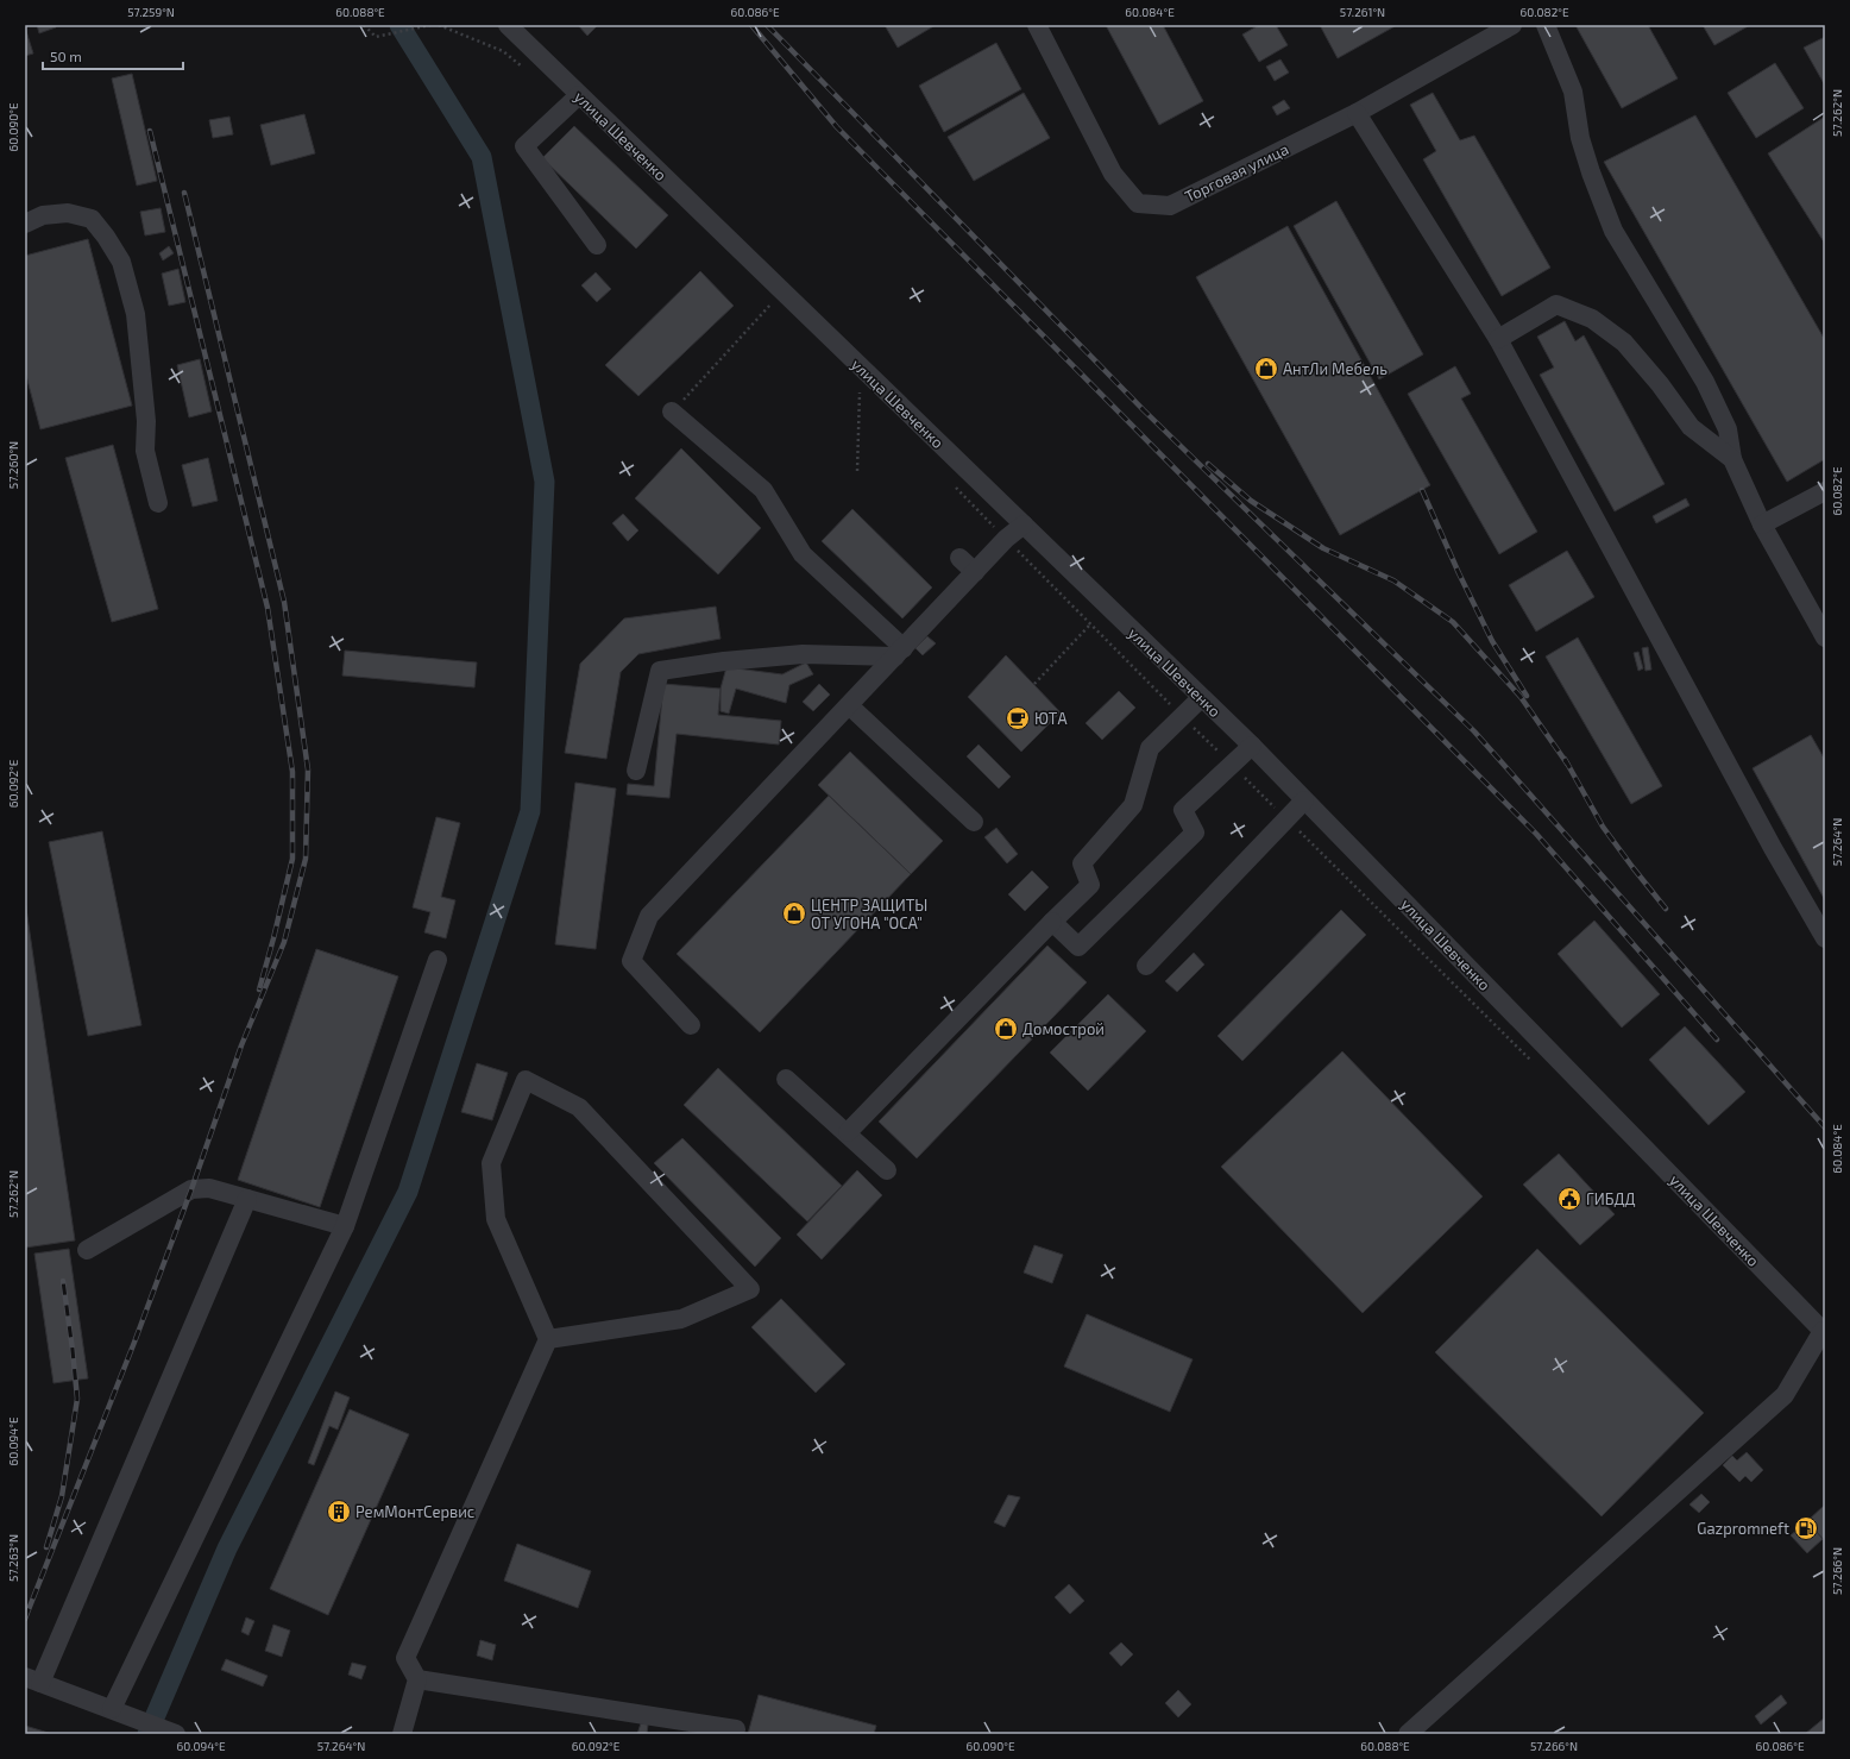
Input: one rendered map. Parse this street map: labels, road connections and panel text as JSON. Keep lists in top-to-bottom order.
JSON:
{
  "streets": {
    "street": ["улица Шевченко", "Торговая улица"]
  },
  "places": {
    "shop": ["АнтЛи Мебель", "ЦЕНТР ЗАЩИТЫ ОТ УГОНА \"ОСА\"", "Домострой"],
    "cafe": ["ЮТА"],
    "public building": ["ГИБДД"],
    "building": ["РемМонтСервис"],
    "fuel station": ["Gazpromneft"]
  },
  "scale_bar": "50 m",
  "coordinates": [
    "57.259°N",
    "60.088°E",
    "60.086°E",
    "60.084°E",
    "57.261°N",
    "60.082°E",
    "57.262°N",
    "60.090°E",
    "57.260°N",
    "60.092°E",
    "57.264°N",
    "60.094°E",
    "57.263°N",
    "57.266°N"
  ]
}
